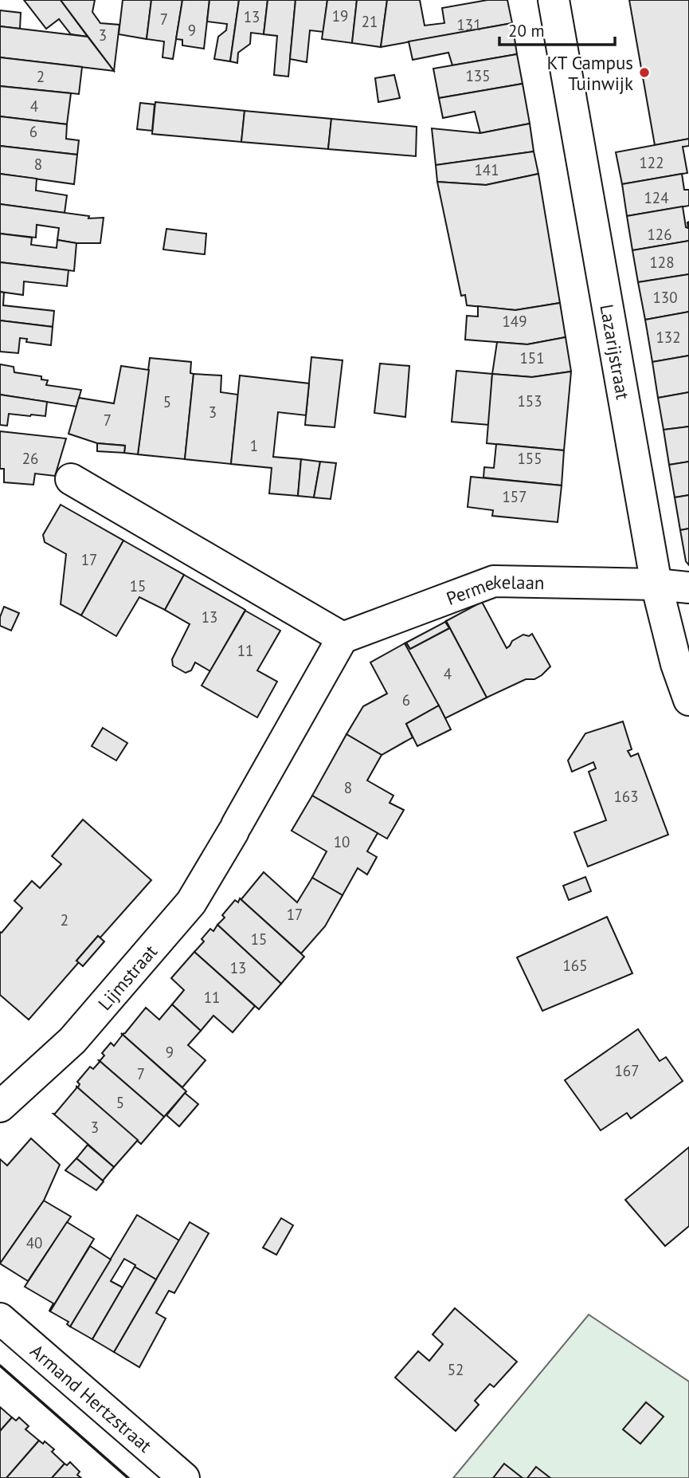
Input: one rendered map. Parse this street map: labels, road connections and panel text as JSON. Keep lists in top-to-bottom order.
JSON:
{
  "streets": {
    "street": [
      "Lazarijstraat",
      "Permekelaan",
      "Lijmstraat",
      "Armand Hertzstraat"
    ]
  },
  "crossings": [
    ["Lazarijstraat", "Permekelaan"],
    ["Permekelaan", "Lijmstraat"]
  ],
  "places": ["KT Campus Tuinwijk"],
  "house_numbers": [
    "19",
    "13",
    "7",
    "21",
    "131",
    "9",
    "3",
    "135",
    "2",
    "4",
    "6",
    "122",
    "8",
    "141",
    "124",
    "126",
    "128",
    "130",
    "149",
    "132",
    "151",
    "153",
    "5",
    "3",
    "7",
    "1",
    "26",
    "155",
    "157",
    "17",
    "15",
    "13",
    "11",
    "4",
    "6",
    "8",
    "163",
    "10",
    "17",
    "2",
    "15",
    "165",
    "13",
    "11",
    "9",
    "167",
    "7",
    "5",
    "3",
    "40",
    "52"
  ],
  "scale_bar": "20 m"
}
